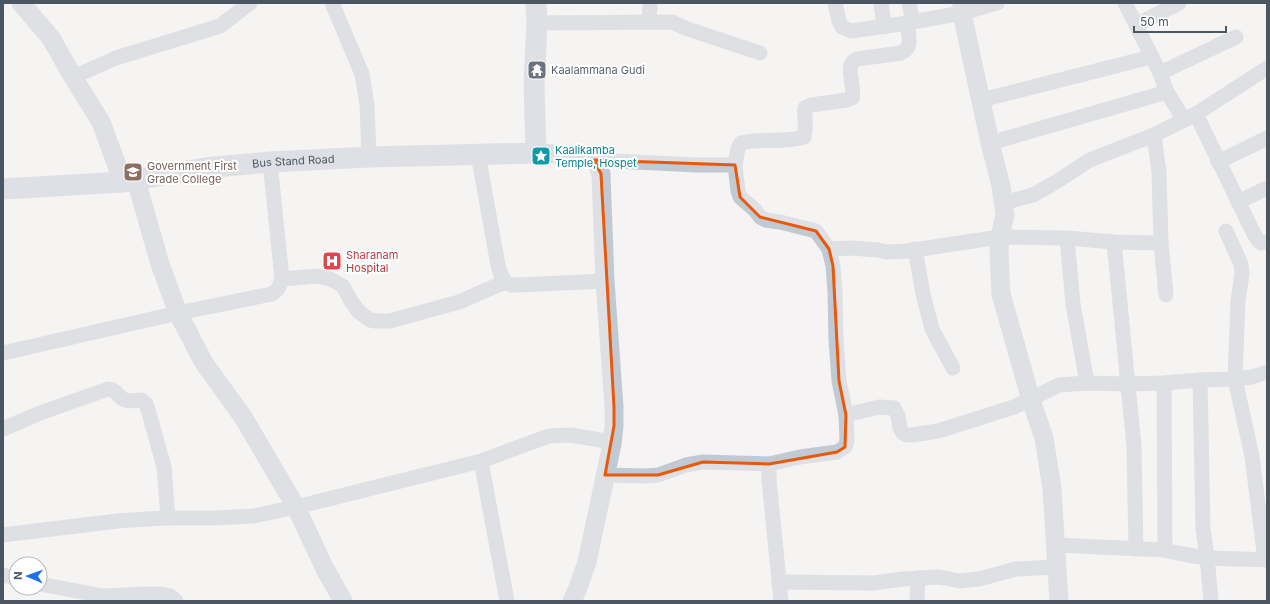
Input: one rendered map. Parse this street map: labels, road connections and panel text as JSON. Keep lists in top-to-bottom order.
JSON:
{
  "streets": {
    "main road": ["Bus Stand Road"]
  },
  "places": {
    "temple": ["Kaalammana Gudi"],
    "place": ["Kaalikamba Temple, Hospet"],
    "school or university": ["Government First Grade College"],
    "hospital": ["Sharanam Hospital"]
  },
  "scale_bar": "50 m",
  "north": "left"
}
